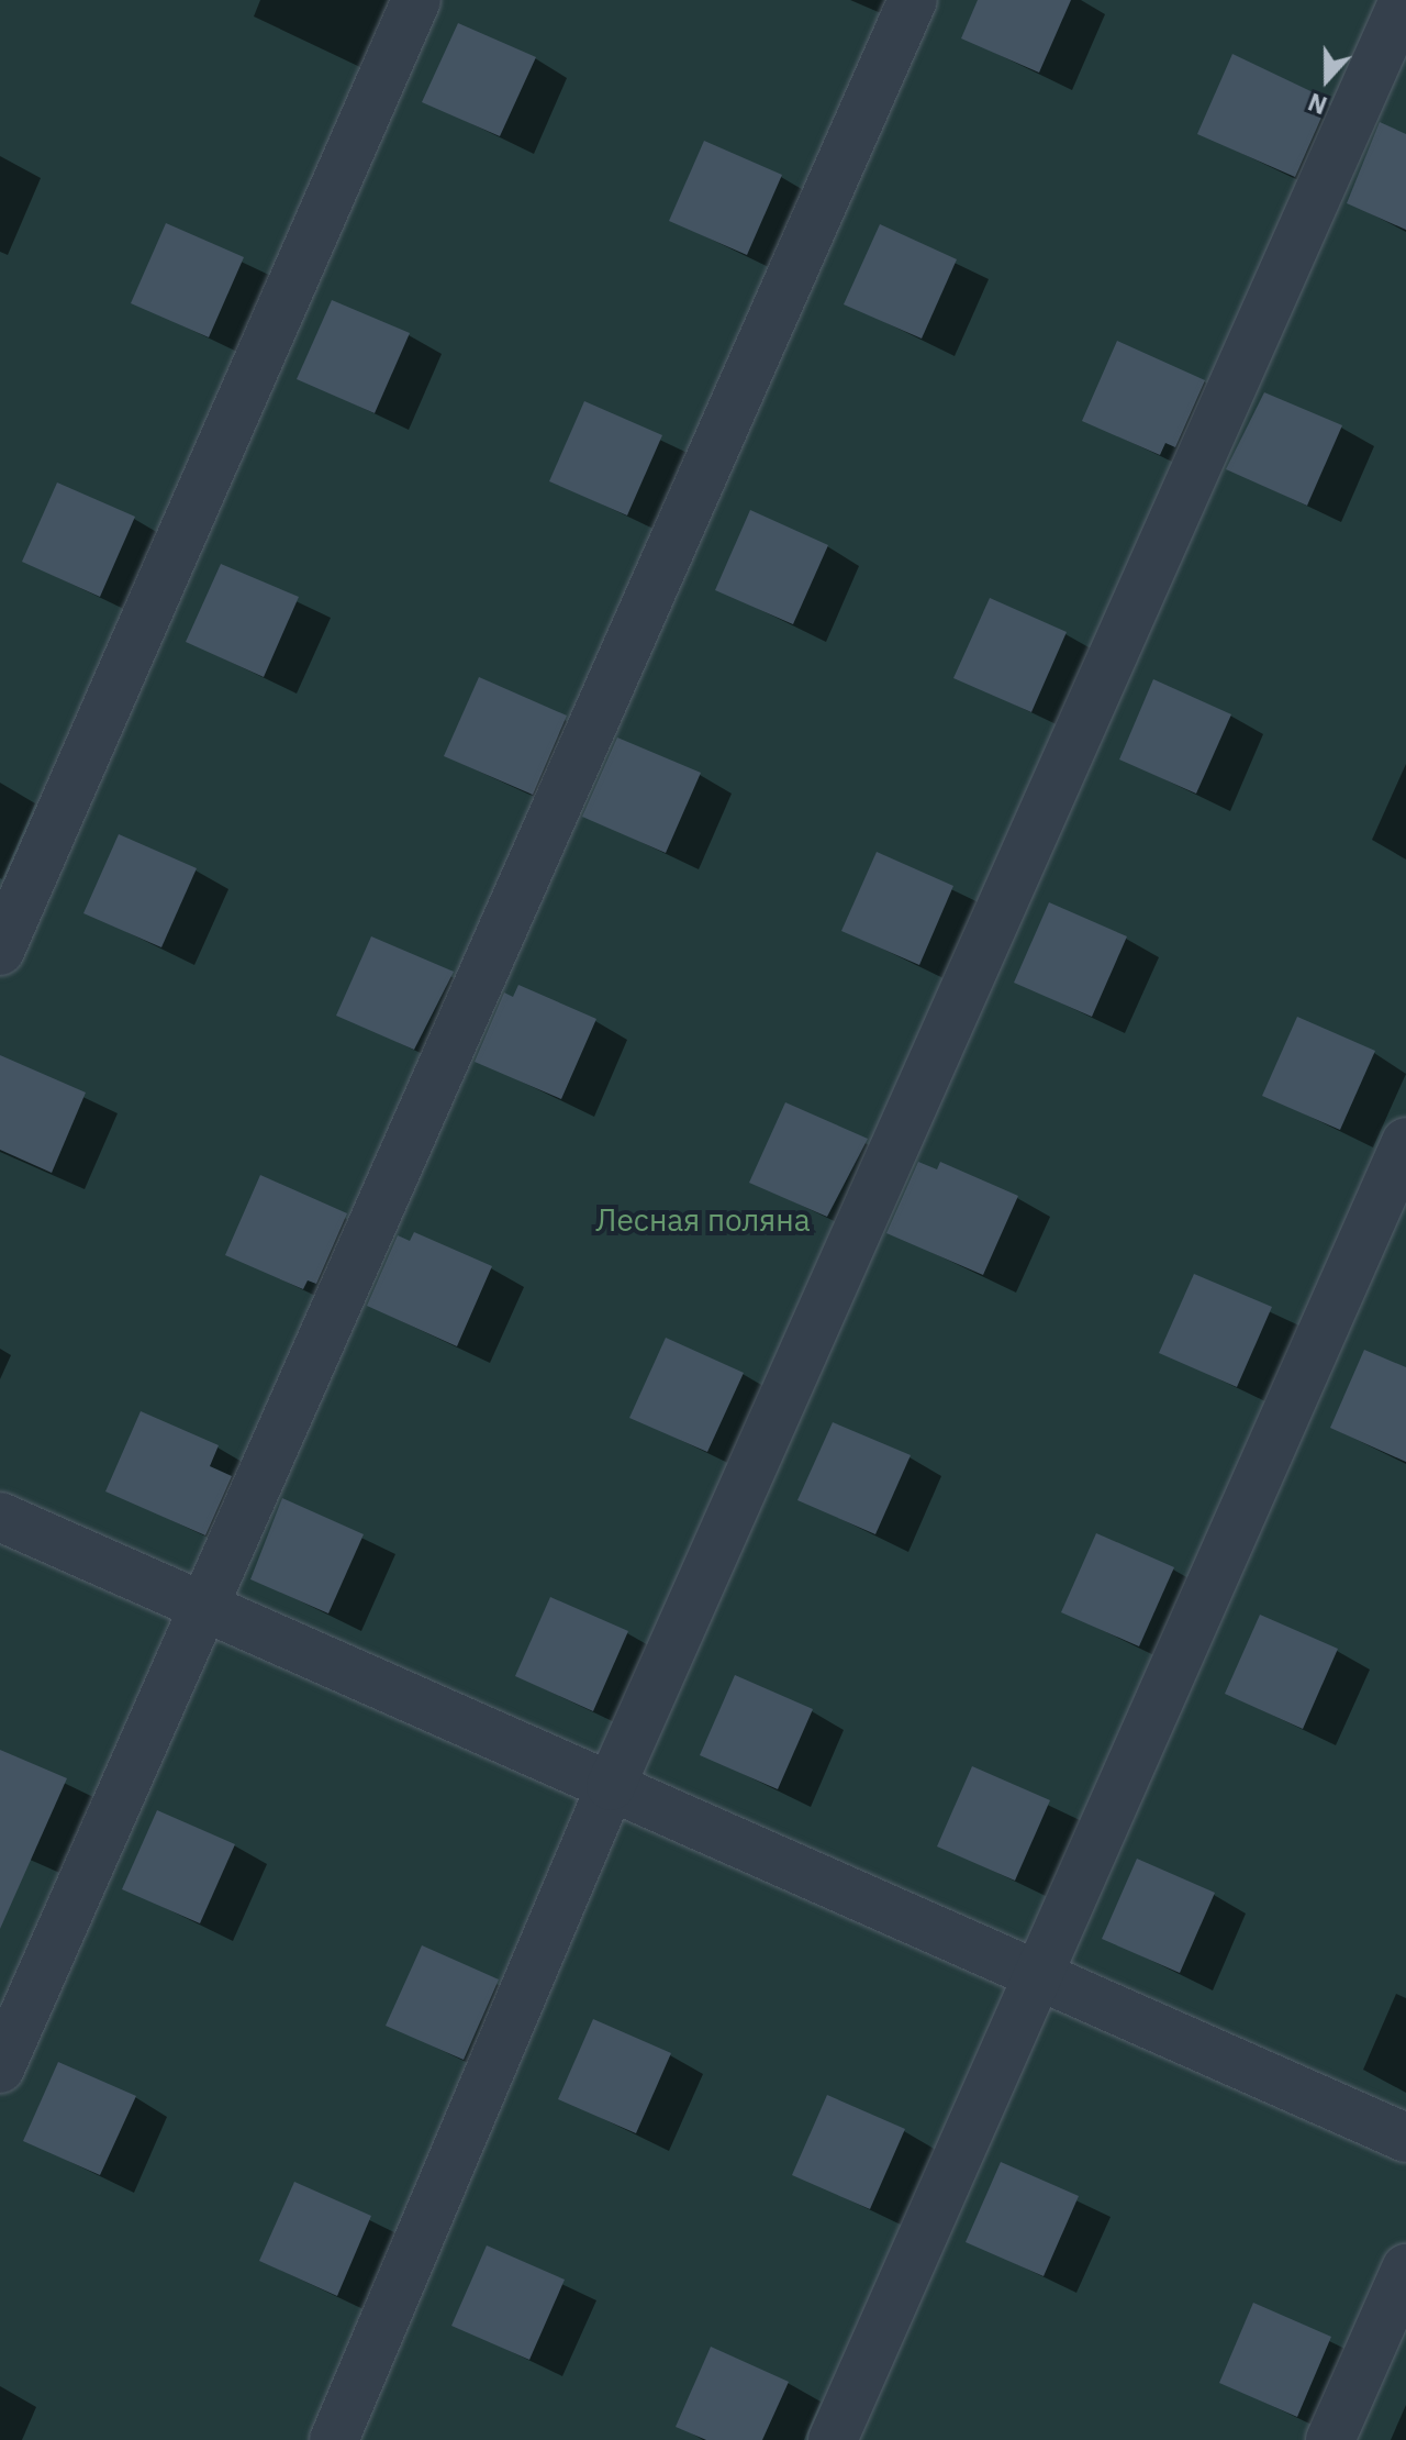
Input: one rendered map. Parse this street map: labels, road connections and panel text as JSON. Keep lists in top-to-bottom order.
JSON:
{
  "parks": ["Лесная поляна"],
  "north": "bottom"
}
